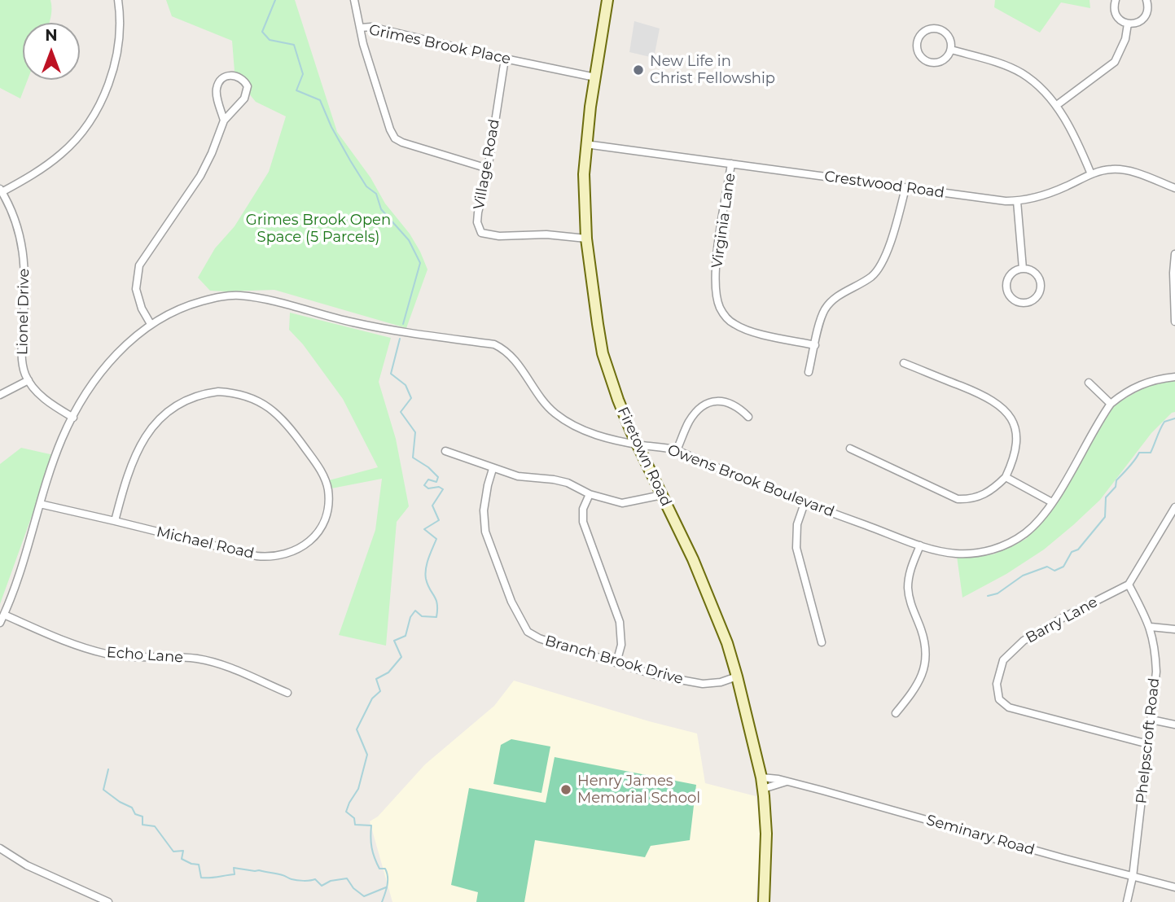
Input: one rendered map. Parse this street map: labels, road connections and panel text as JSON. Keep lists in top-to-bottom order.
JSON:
{
  "streets": {
    "street": [
      "Grimes Brook Place",
      "Village Road",
      "Crestwood Road",
      "Virginia Lane",
      "Lionel Drive",
      "Firetown Road",
      "Owens Brook Boulevard",
      "Michael Road",
      "Barry Lane",
      "Echo Lane",
      "Branch Brook Drive",
      "Phelpscroft Road",
      "Seminary Road"
    ]
  },
  "crossings": [
    ["Grimes Brook Place", "Village Road"],
    ["Grimes Brook Place", "Firetown Road"],
    ["Village Road", "Firetown Road"],
    ["Crestwood Road", "Virginia Lane"],
    ["Crestwood Road", "Firetown Road"],
    ["Lionel Drive", "Owens Brook Boulevard"],
    ["Firetown Road", "Owens Brook Boulevard"],
    ["Firetown Road", "Branch Brook Drive"],
    ["Firetown Road", "Seminary Road"],
    ["Owens Brook Boulevard", "Michael Road"],
    ["Owens Brook Boulevard", "Echo Lane"],
    ["Barry Lane", "Phelpscroft Road"],
    ["Phelpscroft Road", "Seminary Road"]
  ],
  "parks": ["Grimes Brook Open Space (5 Parcels)"],
  "places": ["New Life in Christ Fellowship", "Henry James Memorial School"],
  "north": "top"
}
